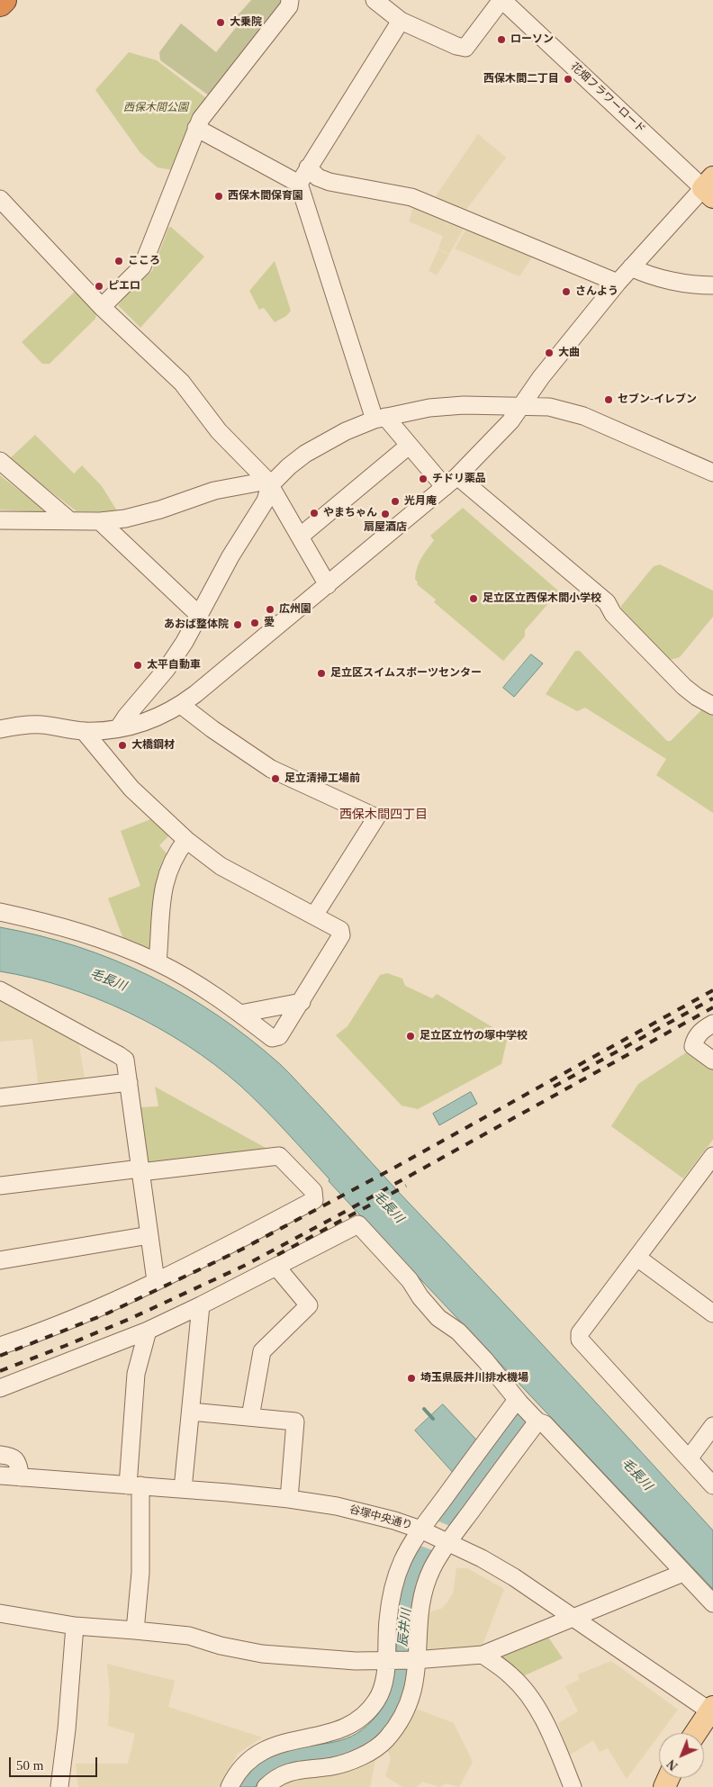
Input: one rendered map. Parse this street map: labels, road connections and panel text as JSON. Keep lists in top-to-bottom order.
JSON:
{
  "streets": {
    "street": ["花畑フラワーロード", "谷塚中央通り"]
  },
  "districts": ["西保木間四丁目"],
  "water": ["毛長川", "辰井川"],
  "parks": ["西保木間公園"],
  "places": [
    "大乗院",
    "ローソン",
    "西保木間二丁目",
    "西保木間保育園",
    "こころ",
    "ピエロ",
    "さんよう",
    "大曲",
    "セブン-イレブン",
    "チドリ薬品",
    "光月庵",
    "やまちゃん",
    "扇屋酒店",
    "足立区立西保木間小学校",
    "広州園",
    "愛",
    "あおば整体院",
    "太平自動車",
    "足立区スイムスポーツセンター",
    "大橋鋼材",
    "足立清掃工場前",
    "足立区立竹の塚中学校",
    "埼玉県辰井川排水機場"
  ],
  "scale_bar": "50 m",
  "north": "bottom left"
}
